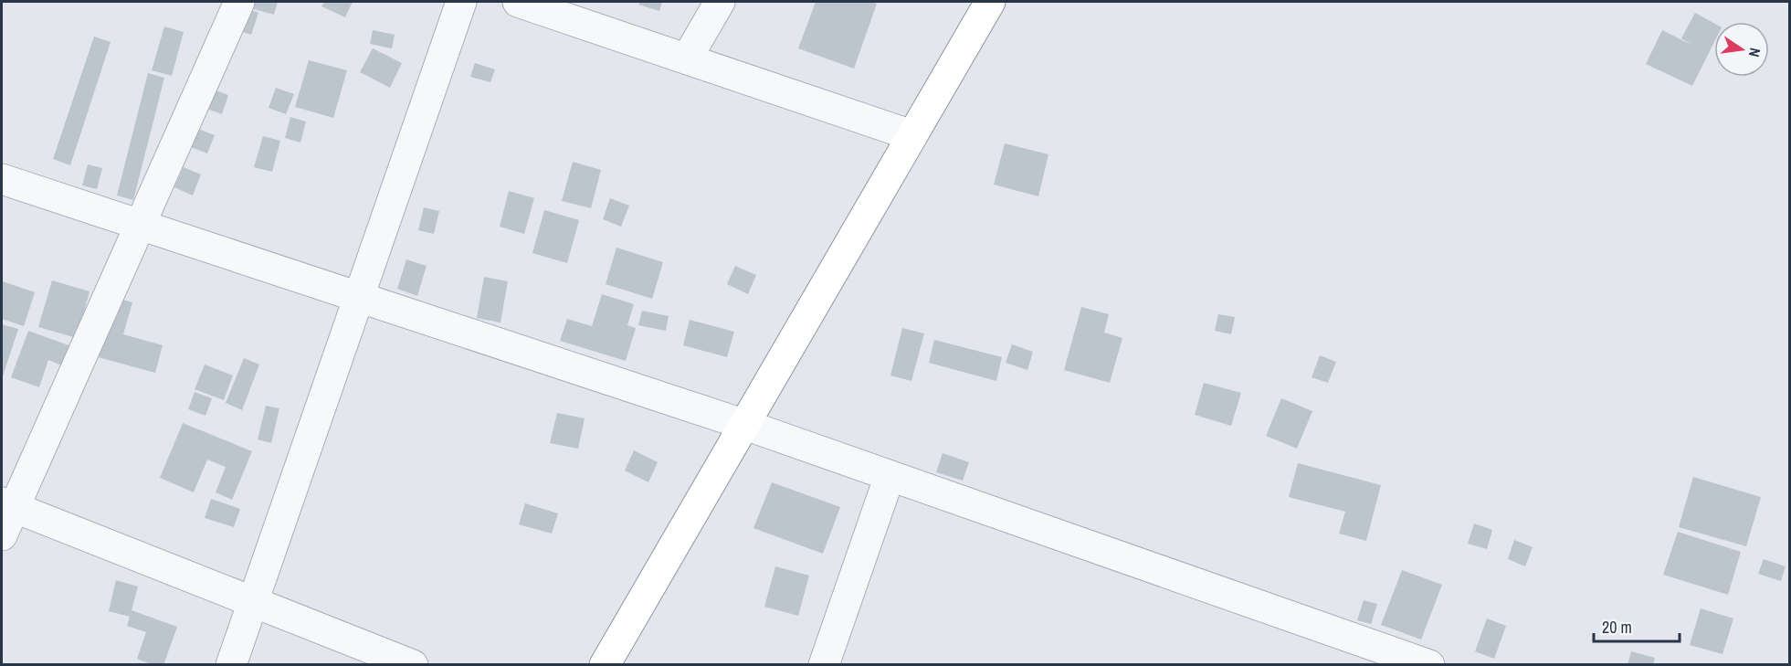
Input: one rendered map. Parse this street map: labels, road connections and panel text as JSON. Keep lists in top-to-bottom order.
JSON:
{
  "scale_bar": "20 m",
  "north": "right"
}
